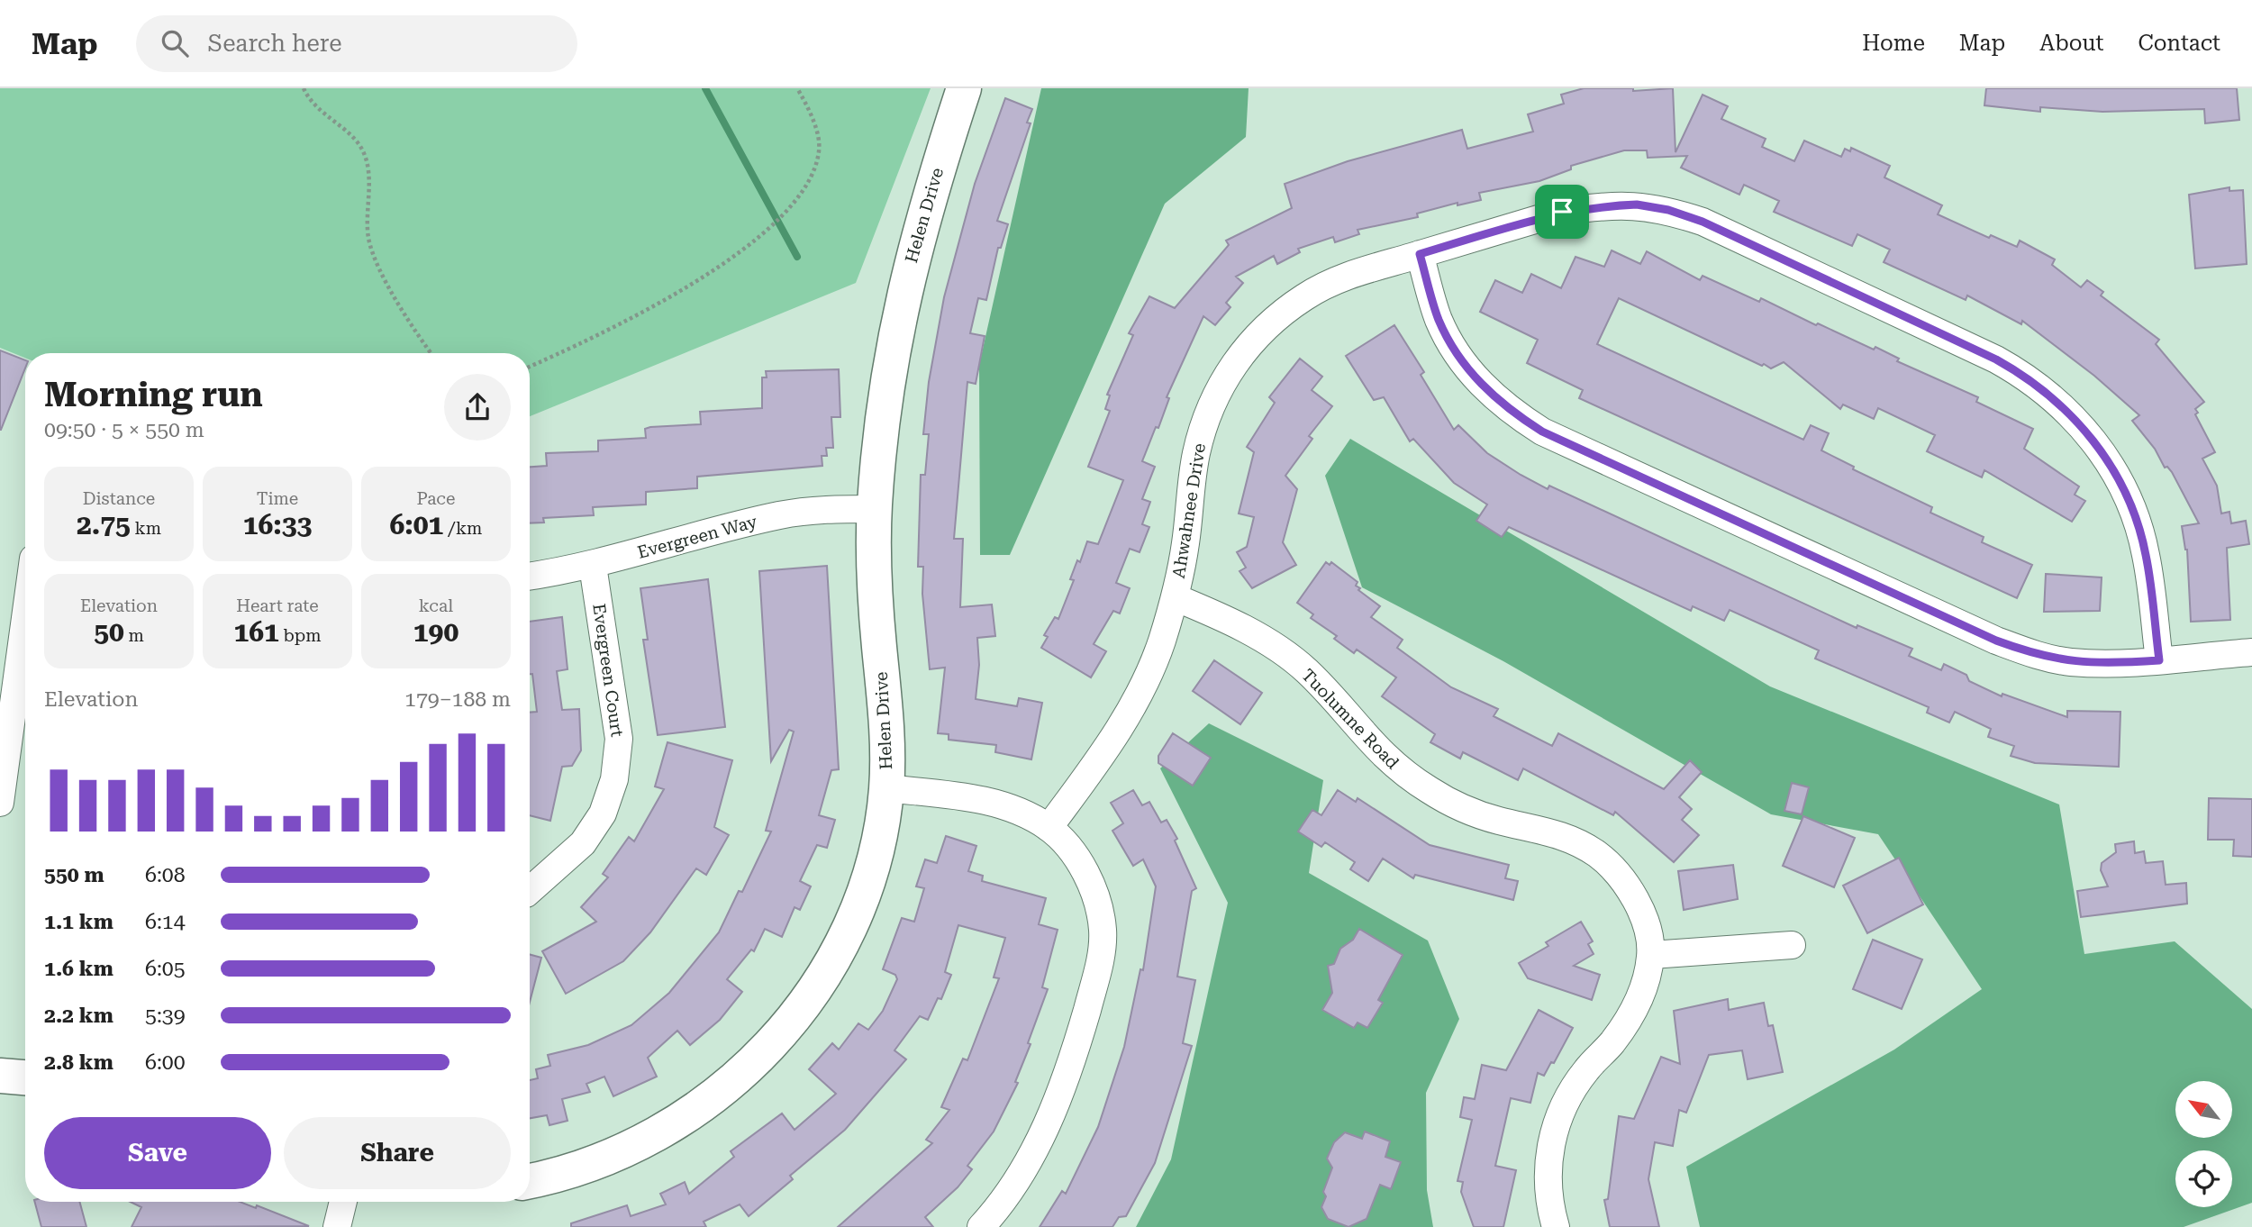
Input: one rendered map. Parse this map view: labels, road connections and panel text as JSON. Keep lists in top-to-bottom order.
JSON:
{
  "streets": {
    "street": [
      "Helen Drive",
      "Ahwahnee Drive",
      "Evergreen Way",
      "Evergreen Court",
      "Tuolumne Road"
    ]
  },
  "crossings": [
    ["Helen Drive", "Evergreen Way"],
    ["Ahwahnee Drive", "Tuolumne Road"],
    ["Evergreen Way", "Evergreen Court"]
  ],
  "north": "top left",
  "page": {
    "header": "Map",
    "search": "Search here",
    "nav": [
      "Home",
      "Map",
      "About",
      "Contact"
    ],
    "heading": ["Morning run", "09:50 · 5 × 550 m"],
    "stats": [
      ["Distance", "2.75 km"],
      ["Time", "16:33"],
      ["Pace", "6:01 /km"],
      ["Elevation", "50 m"],
      ["Heart rate", "161 bpm"],
      ["kcal", "190"]
    ],
    "chart": ["Elevation", "179–188 m"],
    "list": [
      {
        "name": "550 m",
        "note": "6:08"
      },
      {
        "name": "1.1 km",
        "note": "6:14"
      },
      {
        "name": "1.6 km",
        "note": "6:05"
      },
      {
        "name": "2.2 km",
        "note": "5:39"
      },
      {
        "name": "2.8 km",
        "note": "6:00"
      }
    ],
    "buttons": ["Save", "Share"]
  }
}
